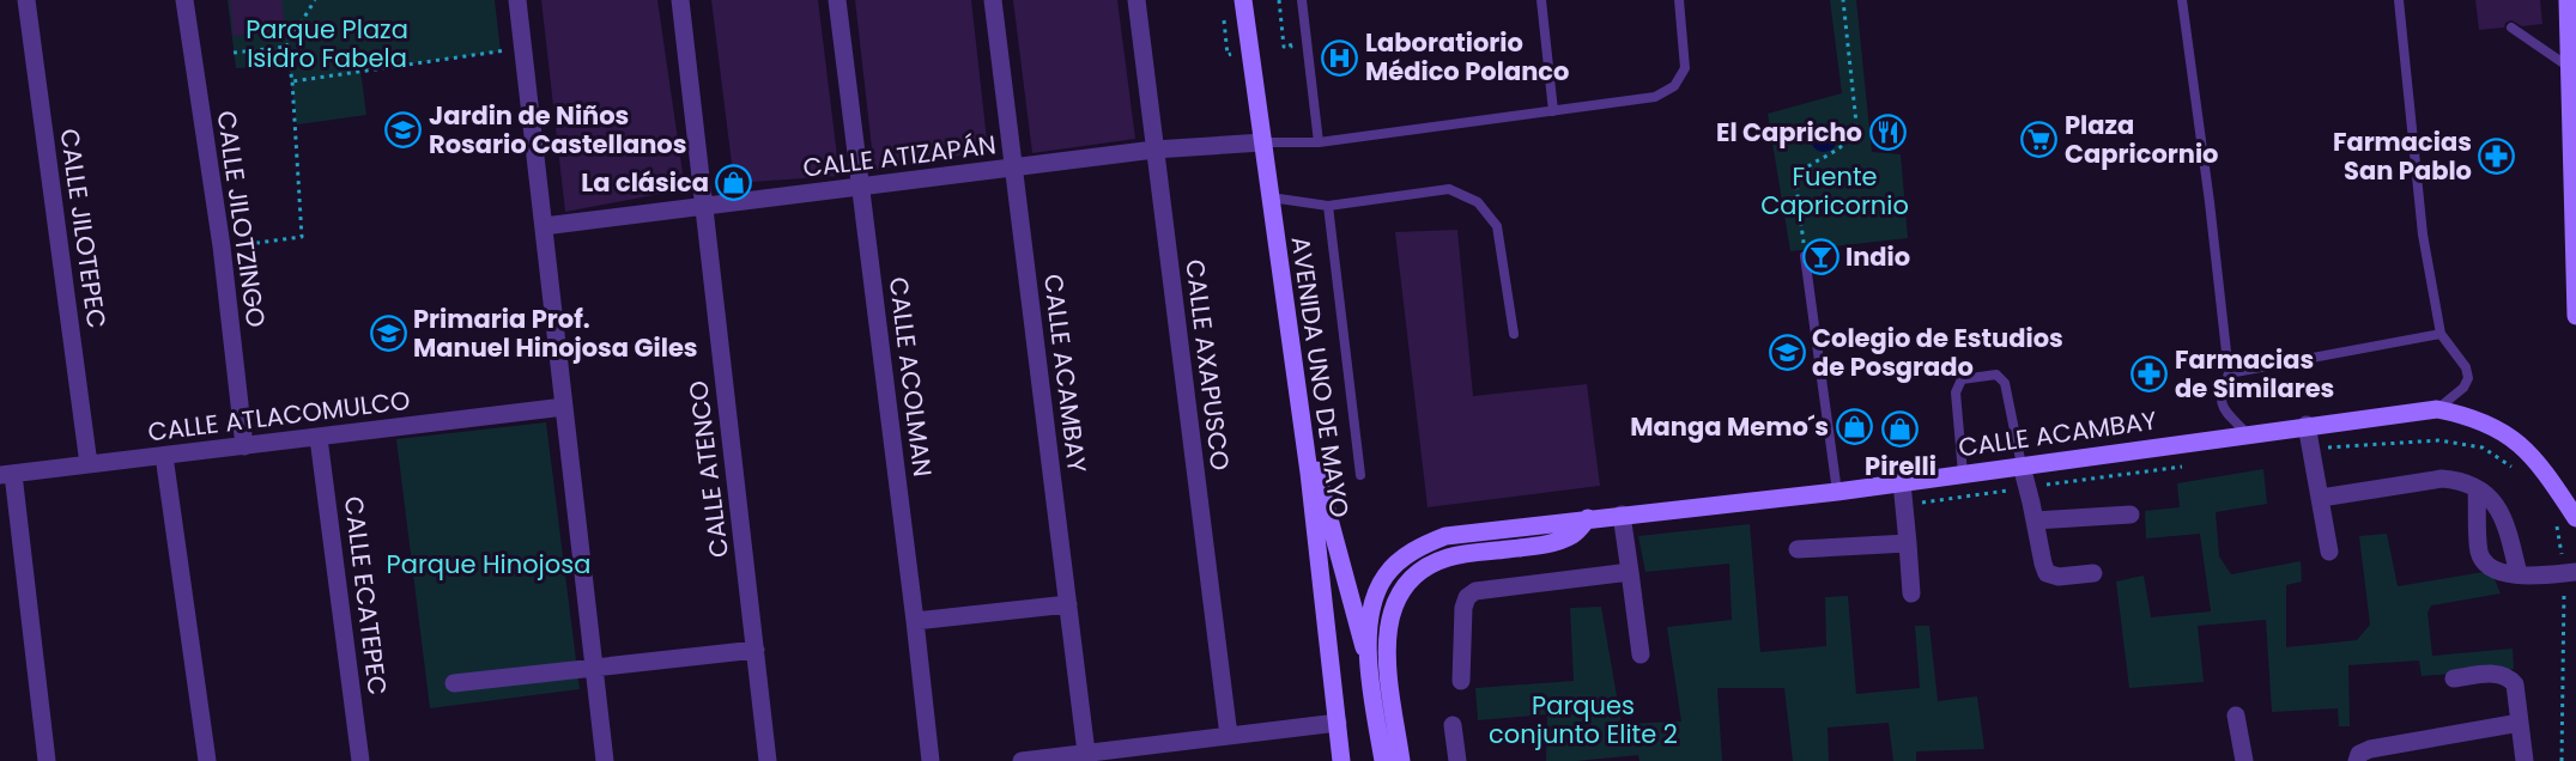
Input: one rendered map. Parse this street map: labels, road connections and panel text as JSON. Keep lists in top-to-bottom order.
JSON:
{
  "streets": {
    "street": [
      "CALLE ATIZAPÁN",
      "CALLE JILOTZINGO",
      "CALLE JILOTEPEC",
      "CALLE AXAPUSCO",
      "CALLE ACAMBAY",
      "CALLE ACOLMAN",
      "AVENIDA UNO DE MAYO",
      "CALLE ATLACOMULCO",
      "CALLE ATENCO",
      "CALLE ECATEPEC"
    ]
  },
  "crossings": [
    ["CALLE ATIZAPÁN", "CALLE AXAPUSCO"],
    ["CALLE ATIZAPÁN", "CALLE ACAMBAY"],
    ["CALLE ATIZAPÁN", "CALLE ACOLMAN"],
    ["CALLE ATIZAPÁN", "AVENIDA UNO DE MAYO"],
    ["CALLE ATIZAPÁN", "CALLE ATENCO"],
    ["CALLE JILOTZINGO", "CALLE ATLACOMULCO"],
    ["CALLE JILOTEPEC", "CALLE ATLACOMULCO"],
    ["CALLE ATLACOMULCO", "CALLE ECATEPEC"]
  ],
  "parks": [
    "Parque Plaza Isidro Fabela",
    "Fuente Capricornio",
    "Parque Hinojosa",
    "Parques conjunto Elite 2"
  ],
  "places": {
    "hospital": ["Laboratiorio Médico Polanco"],
    "school or university": ["Jardin de Niños Rosario Castellanos", "Primaria Prof. Manuel Hinojosa Giles", "Colegio de Estudios de Posgrado"],
    "restaurant": ["El Capricho"],
    "supermarket": ["Plaza Capricornio"],
    "pharmacy": ["Farmacias San Pablo", "Farmacias de Similares"],
    "shop": ["La clásica", "Manga Memo´s", "Pirelli"],
    "bar": ["Indio"]
  }
}
